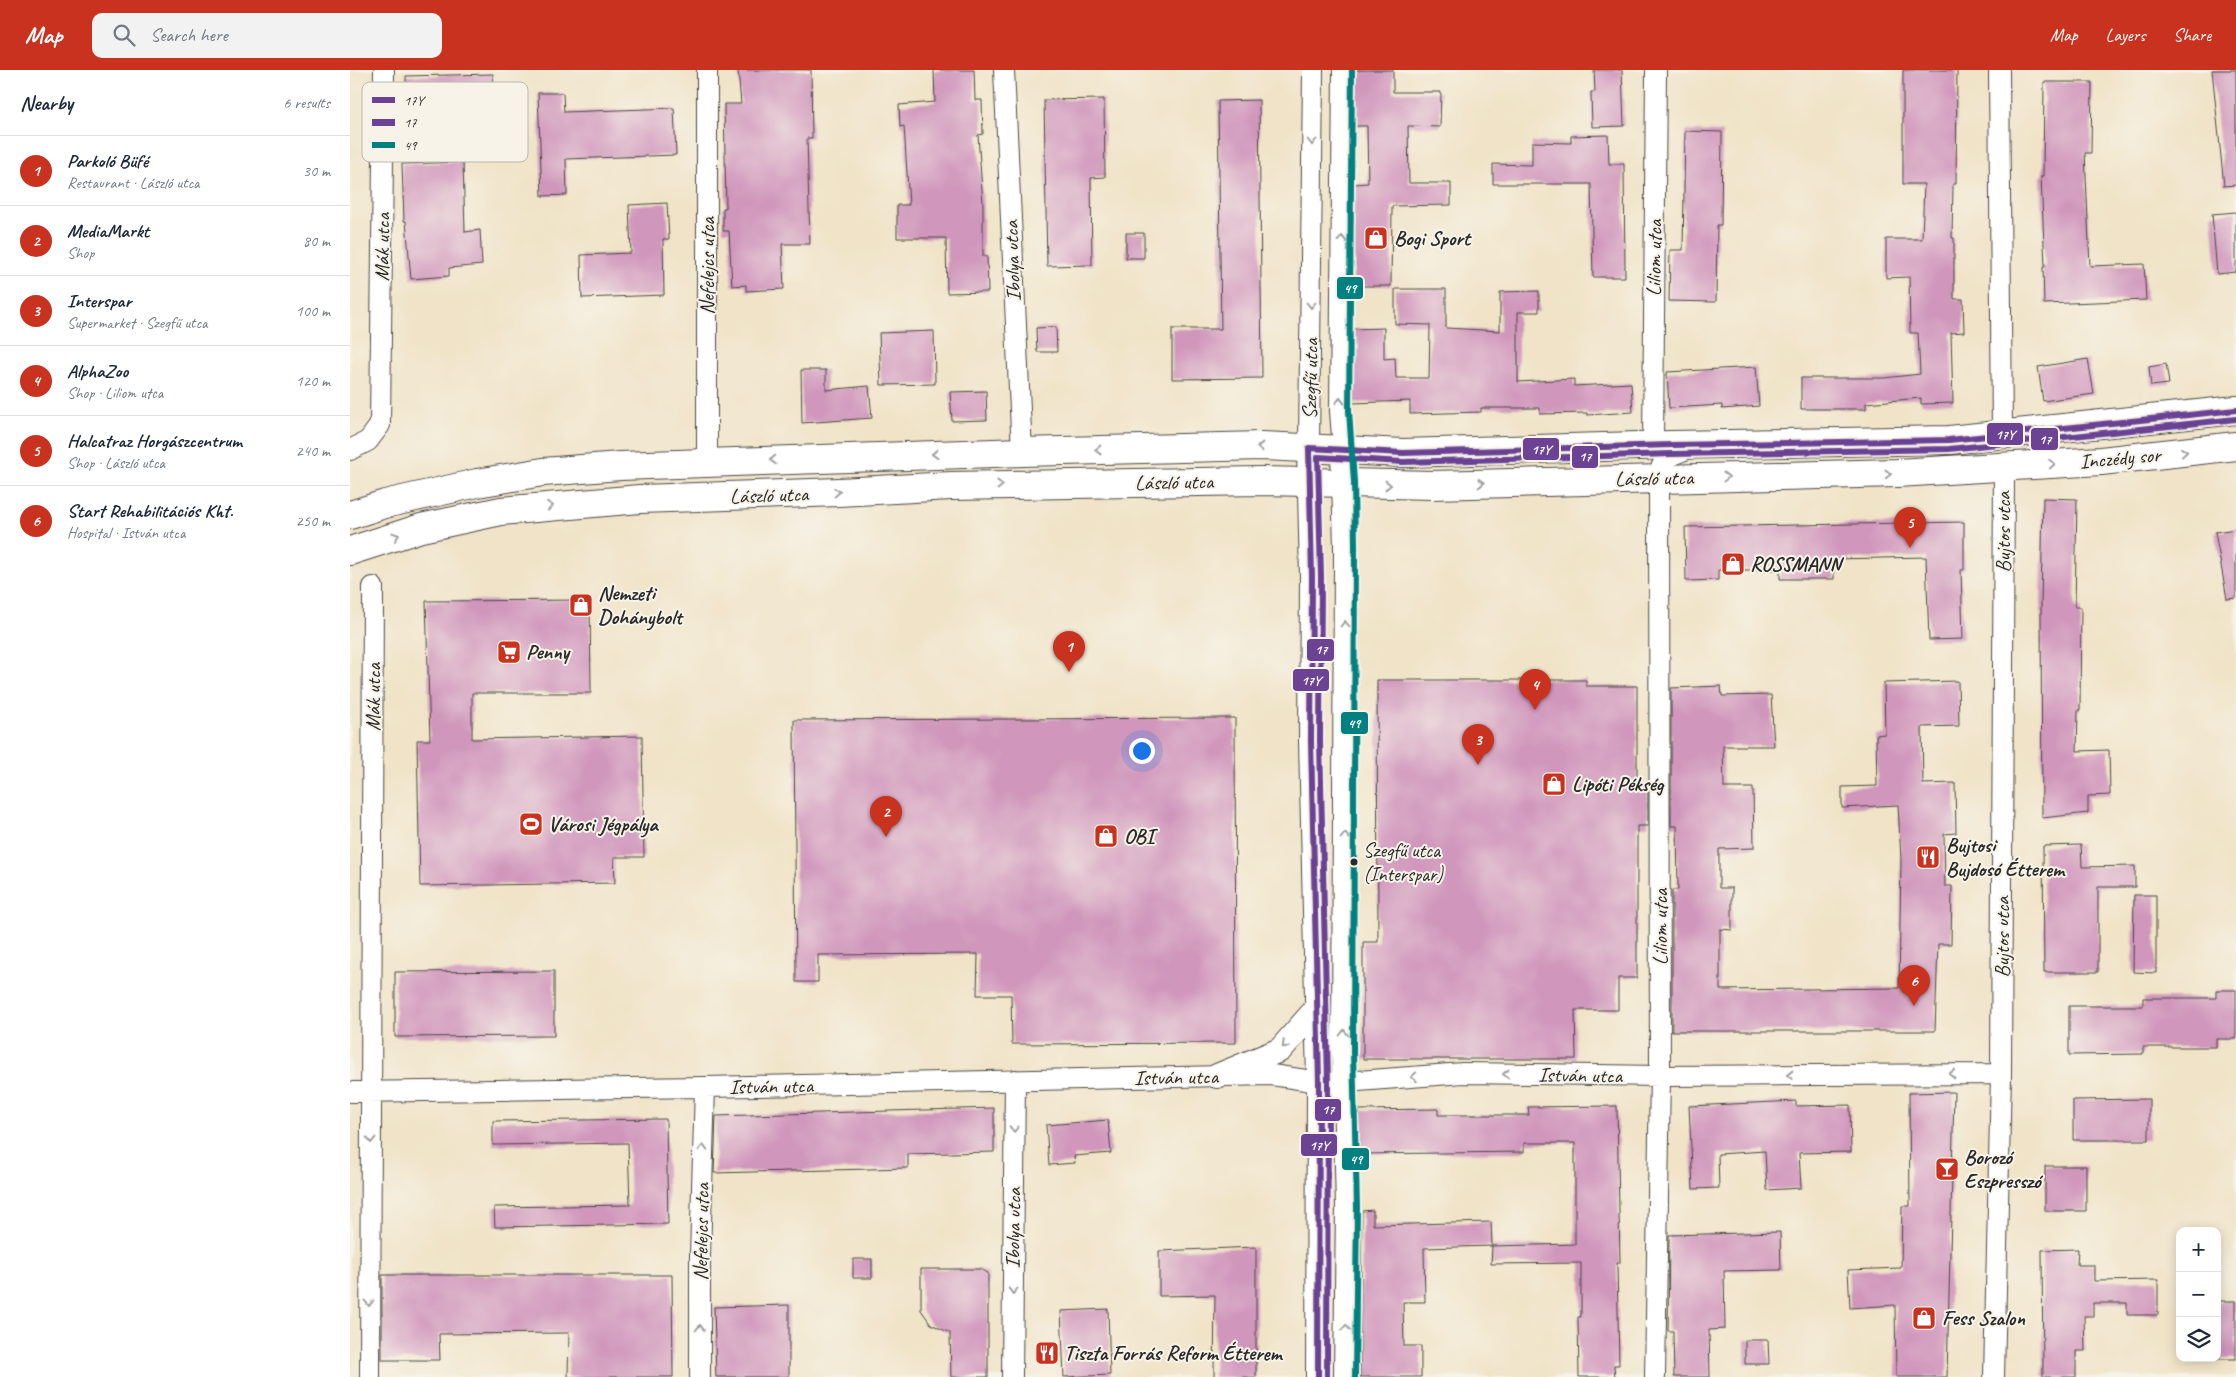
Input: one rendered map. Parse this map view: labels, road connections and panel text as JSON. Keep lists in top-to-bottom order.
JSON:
{
  "streets": {
    "main road": ["Inczédy sor", "László utca"],
    "street": [
      "Mák utca",
      "Liliom utca",
      "Ibolya utca",
      "Nefelejcs utca",
      "Szegfű utca",
      "Bujtos utca",
      "István utca"
    ]
  },
  "crossings": [
    ["Mák utca", "István utca"],
    ["Liliom utca", "László utca"],
    ["Liliom utca", "István utca"],
    ["Ibolya utca", "László utca"],
    ["Ibolya utca", "István utca"],
    ["Nefelejcs utca", "László utca"],
    ["Nefelejcs utca", "István utca"],
    ["Szegfű utca", "László utca"],
    ["Szegfű utca", "István utca"],
    ["Inczédy sor", "László utca"],
    ["Inczédy sor", "Bujtos utca"],
    ["László utca", "Bujtos utca"],
    ["Bujtos utca", "István utca"]
  ],
  "one_way": ["Ibolya utca", "Nefelejcs utca", "István utca"],
  "places": {
    "shop": [
      "Bogi Sport",
      "ROSSMANN",
      "Nemzeti Dohánybolt",
      "Lipóti Pékség",
      "OBI",
      "Fess Szalon"
    ],
    "supermarket": ["Penny"],
    "sports": ["Városi Jégpálya"],
    "restaurant": ["Bujtosi Bujdosó Étterem", "Tiszta Forrás Reform Étterem"],
    "other": ["Szegfű utca (Interspar)"],
    "bar": ["Borozó Eszpresszó"]
  },
  "lines": ["transit line 49", "transit line 17Y", "transit line 17"],
  "legend": ["17Y", "17", "49"],
  "page": {
    "header": "Map",
    "search": "Search here",
    "nav": ["Map", "Layers", "Share"],
    "heading": ["Nearby", "6 results"],
    "list": [
      {
        "mark": "1",
        "name": "Parkoló Büfé",
        "note": "Restaurant · László utca",
        "value": "30 m"
      },
      {
        "mark": "2",
        "name": "MediaMarkt",
        "note": "Shop",
        "value": "80 m"
      },
      {
        "mark": "3",
        "name": "Interspar",
        "note": "Supermarket · Szegfű utca",
        "value": "100 m"
      },
      {
        "mark": "4",
        "name": "AlphaZoo",
        "note": "Shop · Liliom utca",
        "value": "120 m"
      },
      {
        "mark": "5",
        "name": "Halcatraz Horgászcentrum",
        "note": "Shop · László utca",
        "value": "240 m"
      },
      {
        "mark": "6",
        "name": "Start Rehabilitációs Kht.",
        "note": "Hospital · István utca",
        "value": "250 m"
      }
    ],
    "pins": [
      "5",
      "1",
      "4",
      "3",
      "2",
      "6"
    ],
    "map_buttons": ["+", "−"]
  }
}
